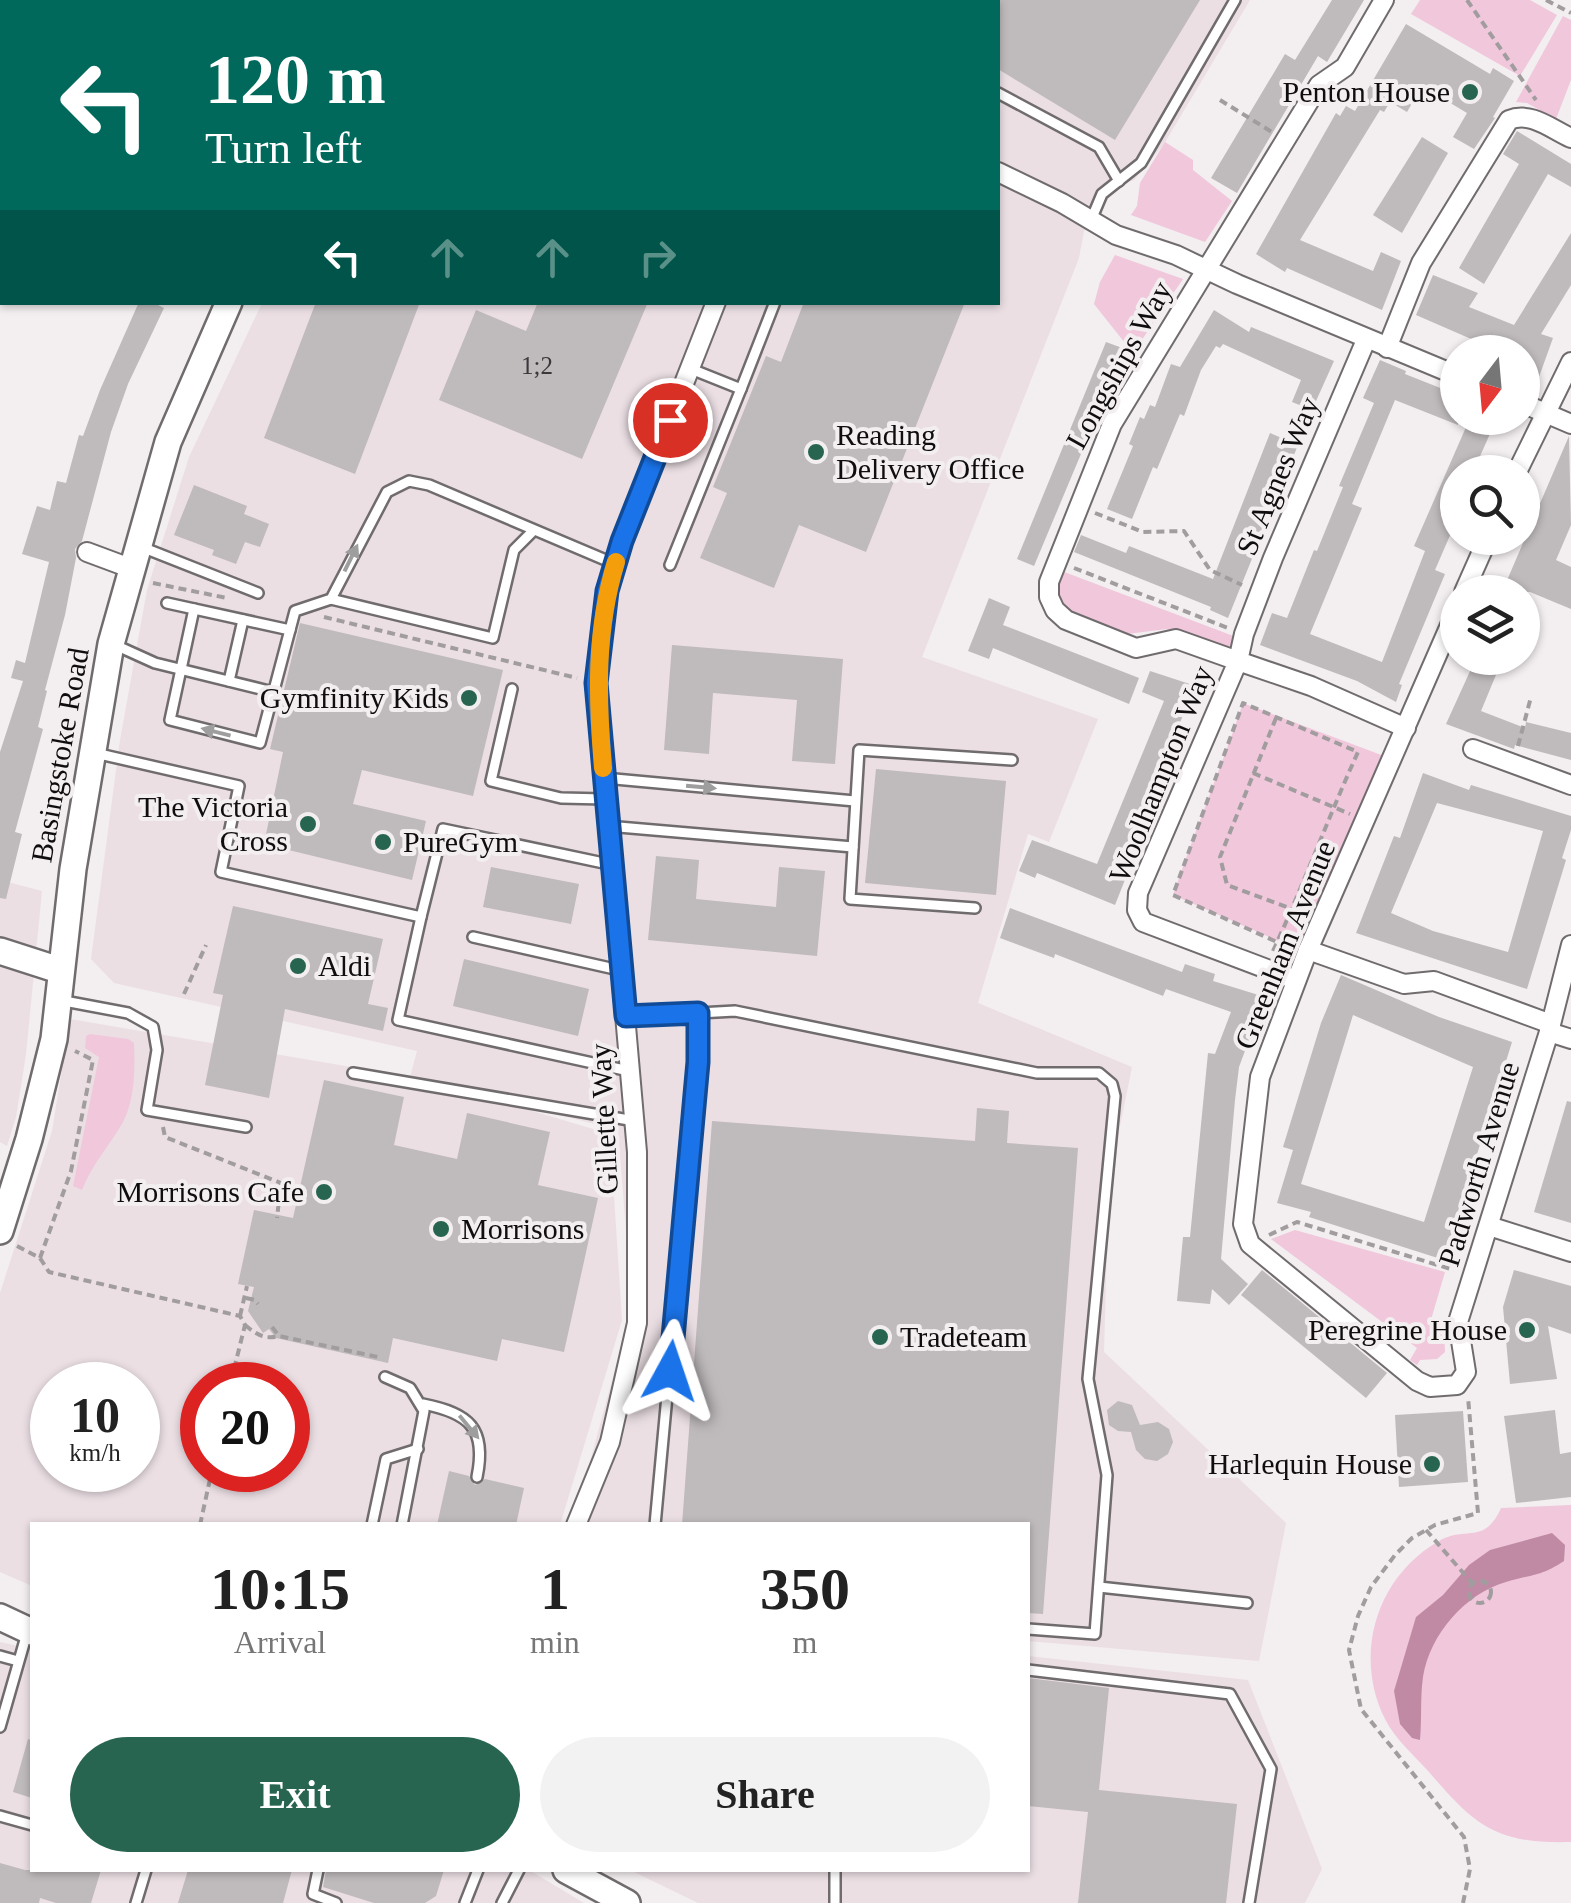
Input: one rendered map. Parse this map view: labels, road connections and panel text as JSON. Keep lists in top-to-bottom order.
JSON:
{
  "streets": {
    "main road": ["Basingstoke Road"],
    "street": [
      "Longships Way",
      "St Agnes Way",
      "Woolhampton Way",
      "Greenham Avenue",
      "Gillette Way",
      "Padworth Avenue"
    ]
  },
  "crossings": [
    ["Longships Way", "St Agnes Way"],
    ["Longships Way", "Woolhampton Way"],
    ["Longships Way", "Greenham Avenue"],
    ["St Agnes Way", "Woolhampton Way"],
    ["Woolhampton Way", "Greenham Avenue"]
  ],
  "places": [
    "Penton House",
    "Reading Delivery Office",
    "Gymfinity Kids",
    "The Victoria Cross",
    "PureGym",
    "Aldi",
    "Morrisons Cafe",
    "Morrisons",
    "Peregrine House",
    "Tradeteam",
    "Harlequin House"
  ],
  "house_numbers": ["1;2"],
  "north": "bottom",
  "page": {
    "turn": ["120 m", "Turn left"],
    "speed": "10 km/h",
    "limit": "20",
    "eta": [
      "10:15",
      "Arrival",
      "1",
      "min",
      "350",
      "m"
    ],
    "buttons": ["Exit", "Share"]
  }
}
